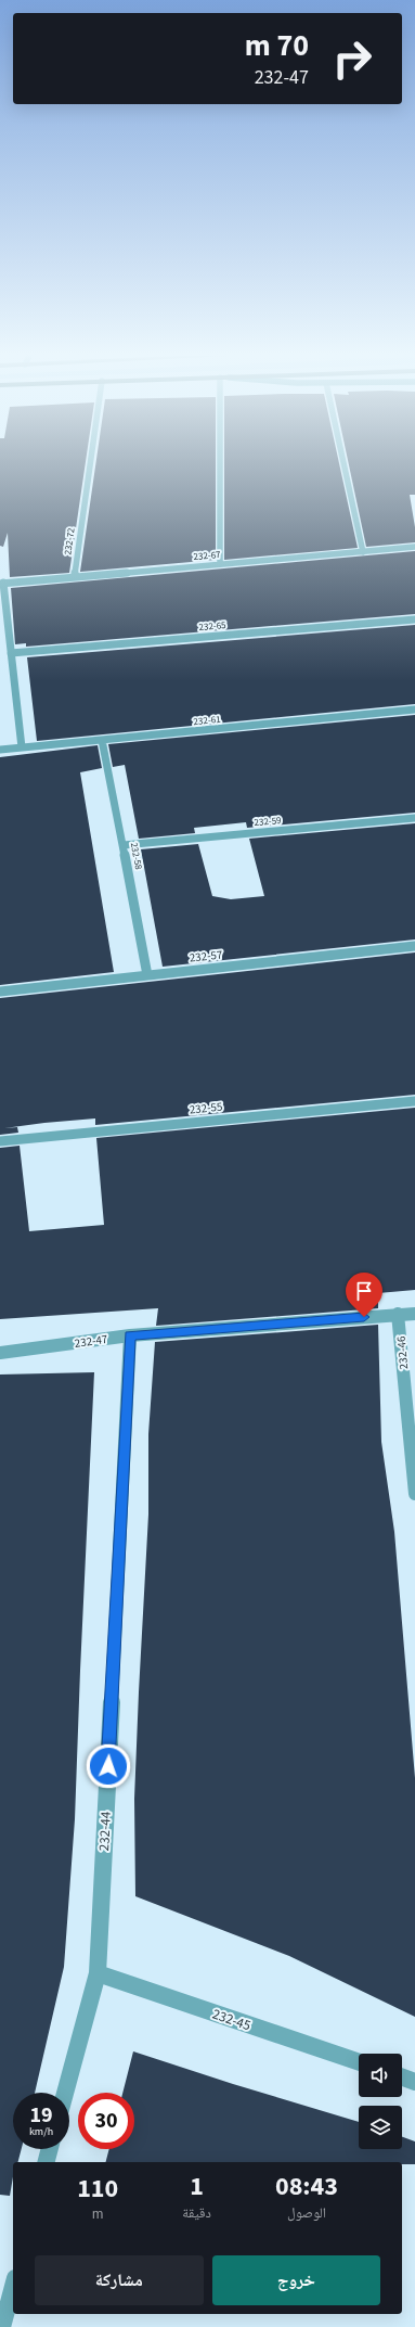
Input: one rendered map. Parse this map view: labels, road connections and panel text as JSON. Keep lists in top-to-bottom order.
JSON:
{
  "streets": {
    "street": [
      "232-72",
      "232-67",
      "232-65",
      "232-61",
      "232-59",
      "232-58",
      "232-57",
      "232-55",
      "232-47",
      "232-46",
      "232-44",
      "232-45"
    ]
  },
  "crossings": [
    ["232-72", "232-67"],
    ["232-61", "232-58"],
    ["232-59", "232-58"],
    ["232-58", "232-57"],
    ["232-47", "232-46"],
    ["232-47", "232-44"],
    ["232-44", "232-45"]
  ],
  "page": {
    "turn": ["70 m", "232-47"],
    "speed": "19 km/h",
    "limit": "30",
    "eta": [
      "08:43",
      "الوصول",
      "1",
      "دقيقة",
      "110",
      "m"
    ],
    "buttons": ["خروج", "مشاركة"]
  }
}
